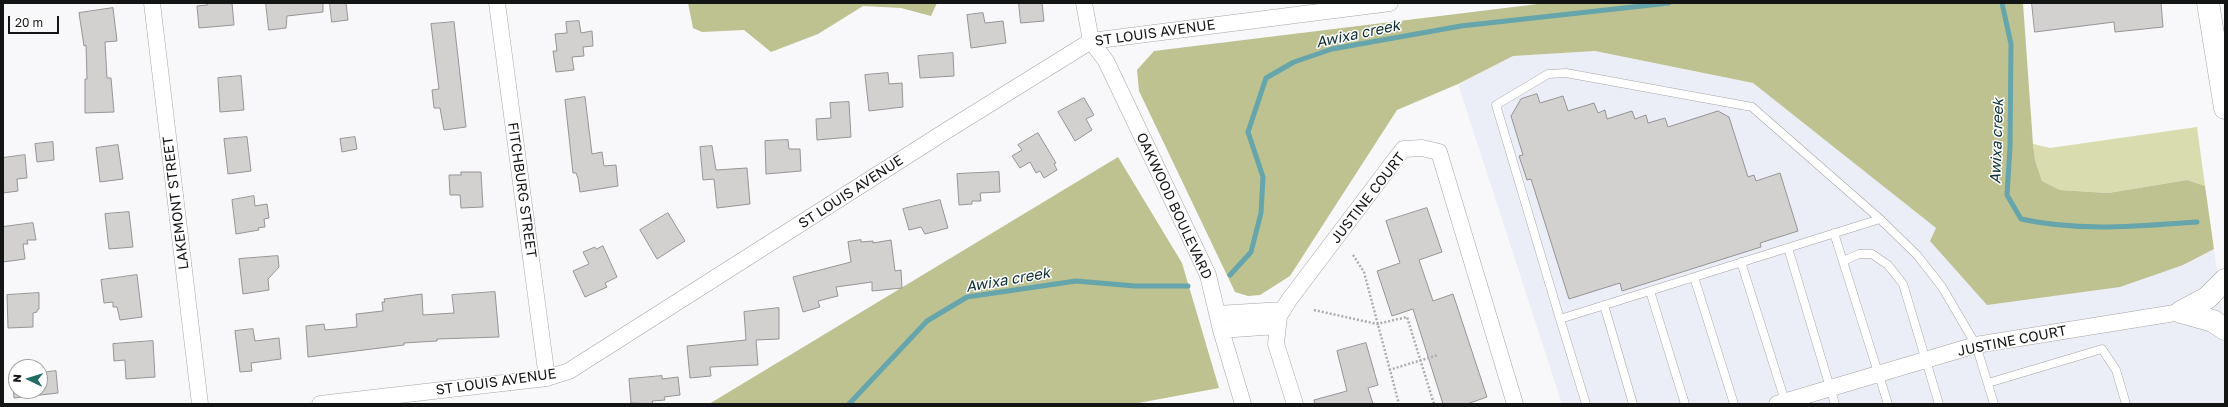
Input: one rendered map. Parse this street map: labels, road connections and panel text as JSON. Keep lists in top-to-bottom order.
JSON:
{
  "streets": {
    "street": [
      "ST LOUIS AVENUE",
      "FITCHBURG STREET",
      "JUSTINE COURT",
      "LAKEMONT STREET",
      "OAKWOOD BOULEVARD"
    ]
  },
  "crossings": [
    ["ST LOUIS AVENUE", "FITCHBURG STREET"],
    ["ST LOUIS AVENUE", "OAKWOOD BOULEVARD"]
  ],
  "water": ["Awixa creek"],
  "scale_bar": "20 m",
  "north": "left"
}
